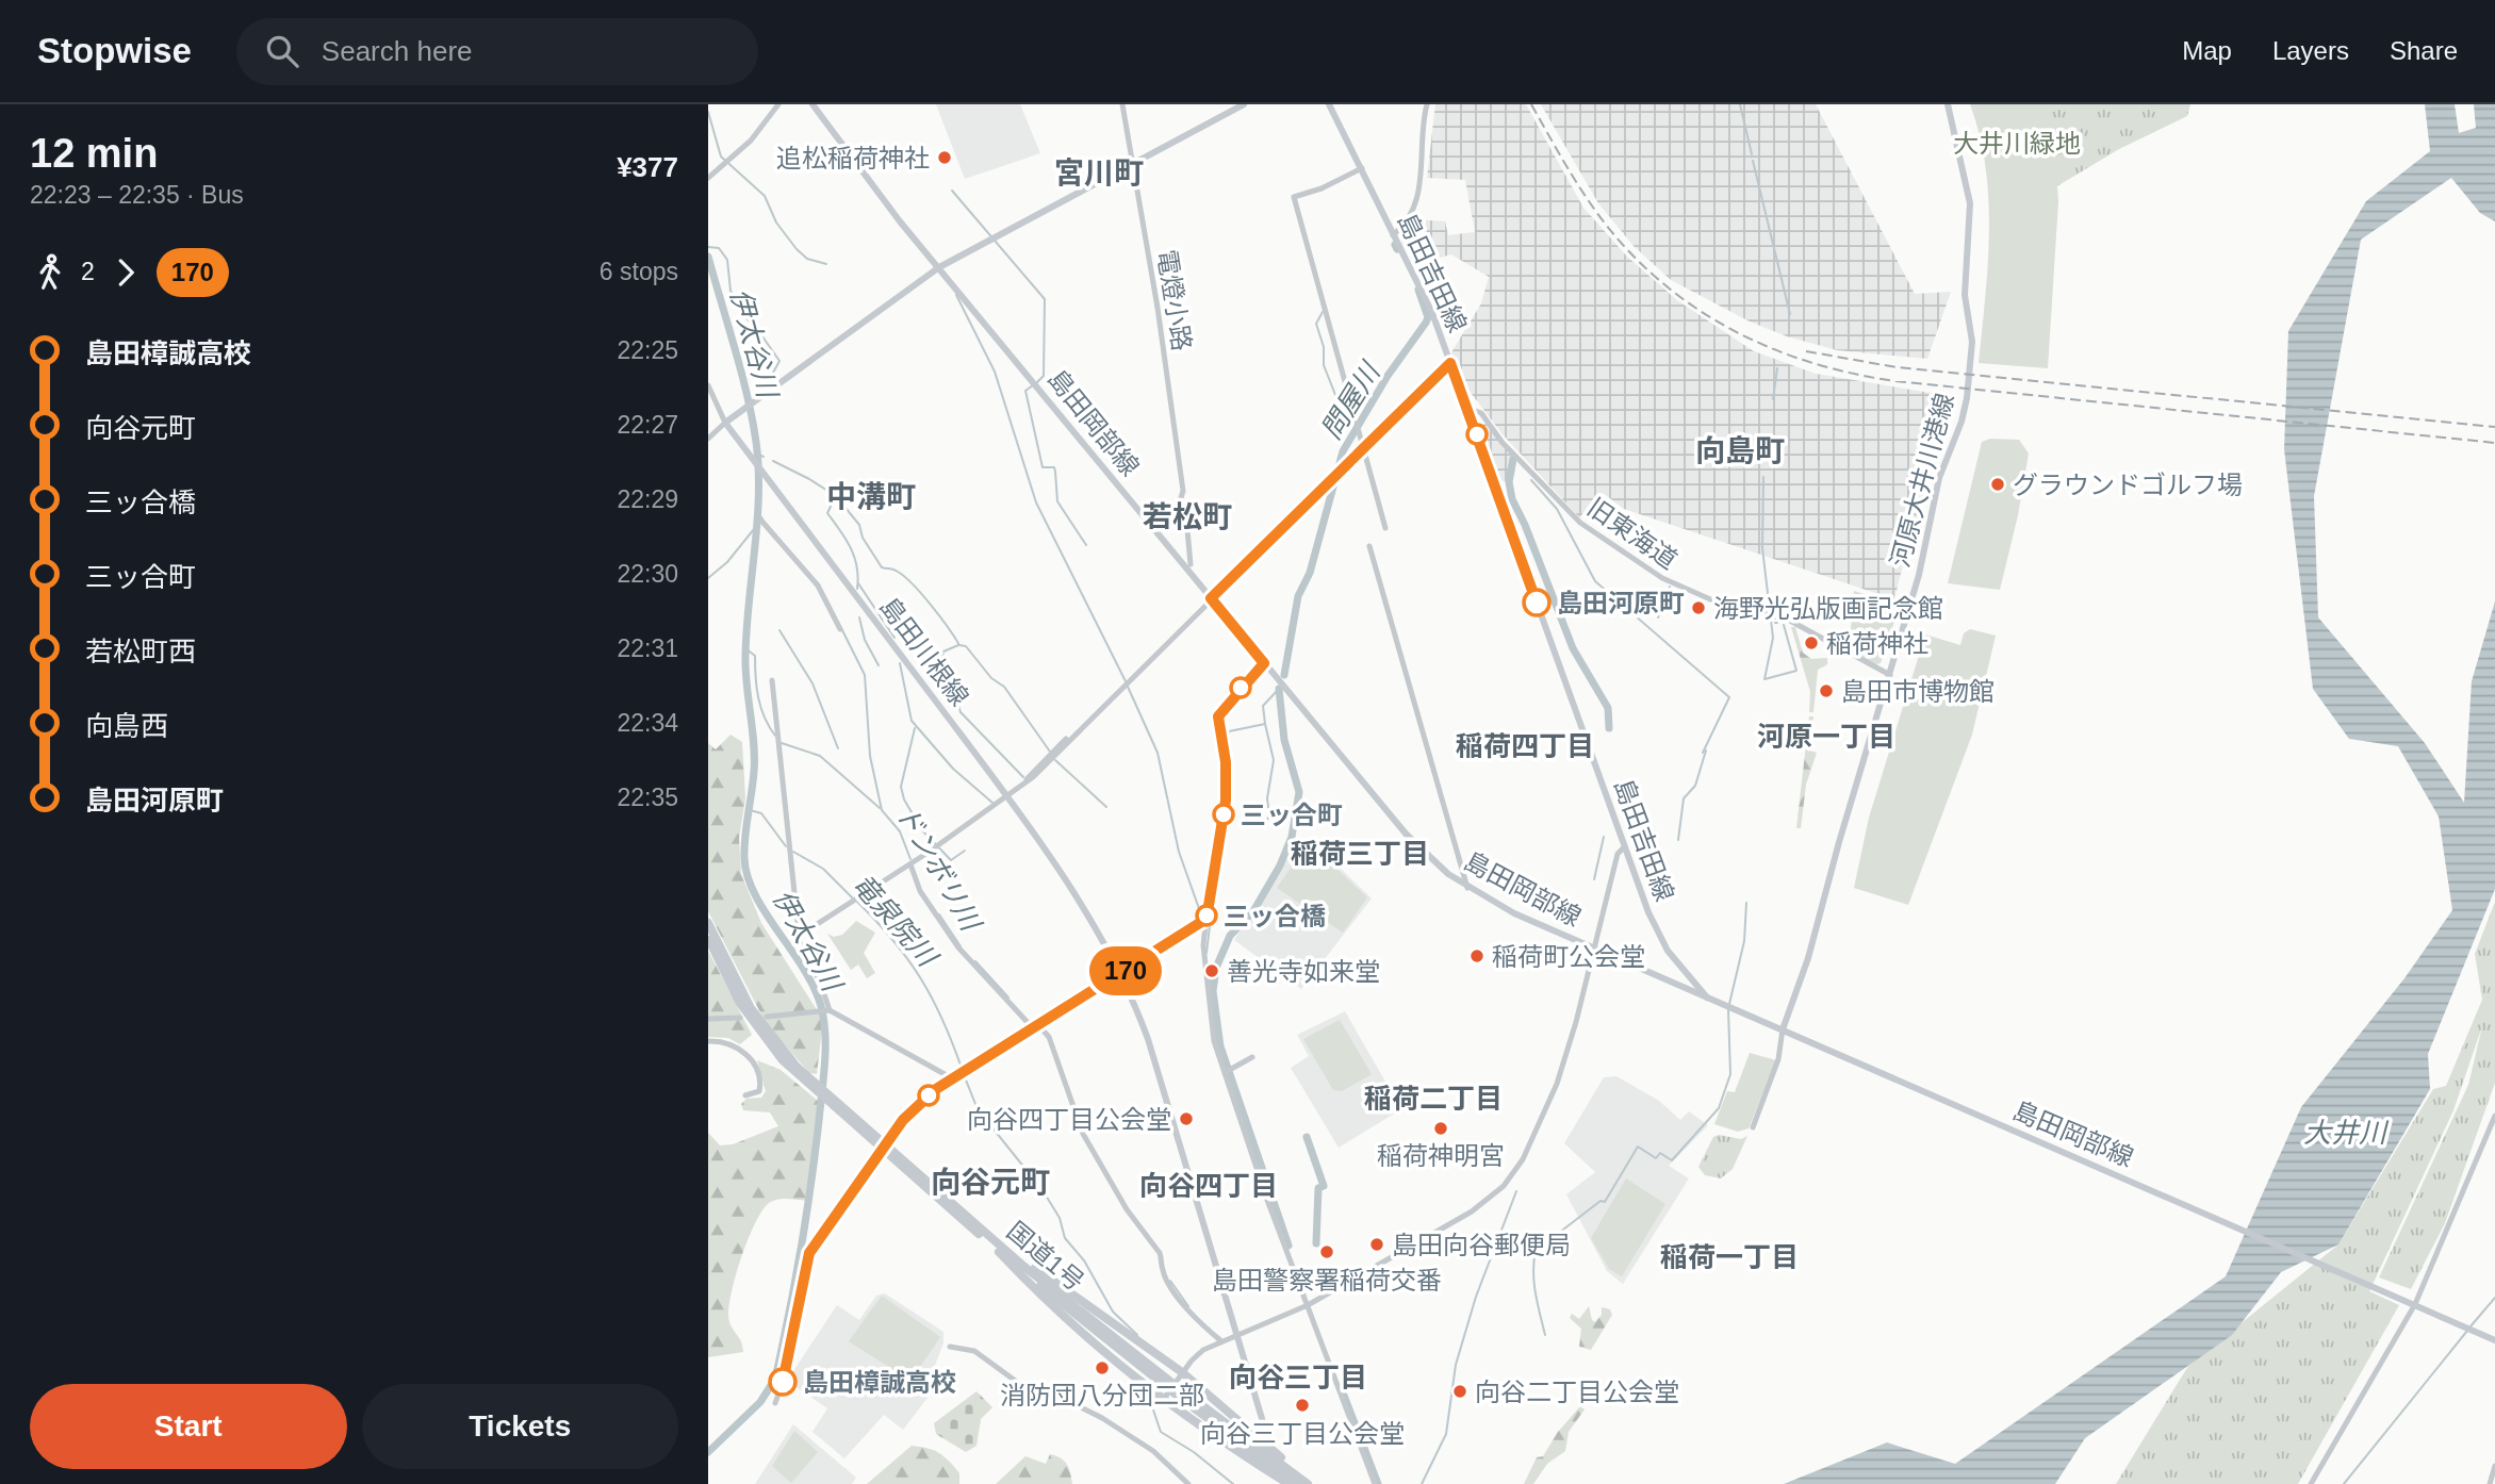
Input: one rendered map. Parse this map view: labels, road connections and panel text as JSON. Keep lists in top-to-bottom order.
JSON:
{
  "streets": {
    "highway": ["国道1号"],
    "main road": [
      "島田吉田線",
      "島田岡部線",
      "河原大井川港線",
      "島田川根線"
    ],
    "street": ["電燈小路", "旧東海道"]
  },
  "crossings": [
    ["島田吉田線", "島田岡部線"],
    ["島田吉田線", "旧東海道"],
    ["島田岡部線", "河原大井川港線"],
    ["河原大井川港線", "旧東海道"]
  ],
  "districts": [
    "宮川町",
    "向島町",
    "中溝町",
    "若松町",
    "河原一丁目",
    "稲荷四丁目",
    "稲荷三丁目",
    "稲荷二丁目",
    "向谷元町",
    "向谷四丁目",
    "稲荷一丁目",
    "向谷三丁目"
  ],
  "water": [
    "伊太谷川",
    "問屋川",
    "ドンボリ川",
    "竜泉院川",
    "大井川"
  ],
  "parks": ["大井川緑地"],
  "places": [
    "追松稲荷神社",
    "グラウンドゴルフ場",
    "島田河原町",
    "海野光弘版画記念館",
    "稲荷神社",
    "島田市博物館",
    "三ッ合町",
    "三ッ合橋",
    "稲荷町公会堂",
    "善光寺如来堂",
    "向谷四丁目公会堂",
    "稲荷神明宮",
    "島田向谷郵便局",
    "島田警察署稲荷交番",
    "消防団八分団二部",
    "島田樟誠高校",
    "向谷二丁目公会堂",
    "向谷三丁目公会堂"
  ],
  "lines": ["bus line 170"],
  "page": {
    "header": "Stopwise",
    "search": "Search here",
    "nav": ["Map", "Layers", "Share"],
    "heading": ["12 min", "22:23 – 22:35 · Bus", "¥377"],
    "on_map": "170",
    "legs": ["2", "170", "6 stops"],
    "list": [
      {
        "name": "島田樟誠高校",
        "value": "22:25"
      },
      {
        "name": "向谷元町",
        "value": "22:27"
      },
      {
        "name": "三ッ合橋",
        "value": "22:29"
      },
      {
        "name": "三ッ合町",
        "value": "22:30"
      },
      {
        "name": "若松町西",
        "value": "22:31"
      },
      {
        "name": "向島西",
        "value": "22:34"
      },
      {
        "name": "島田河原町",
        "value": "22:35"
      }
    ],
    "buttons": ["Start", "Tickets"]
  }
}
